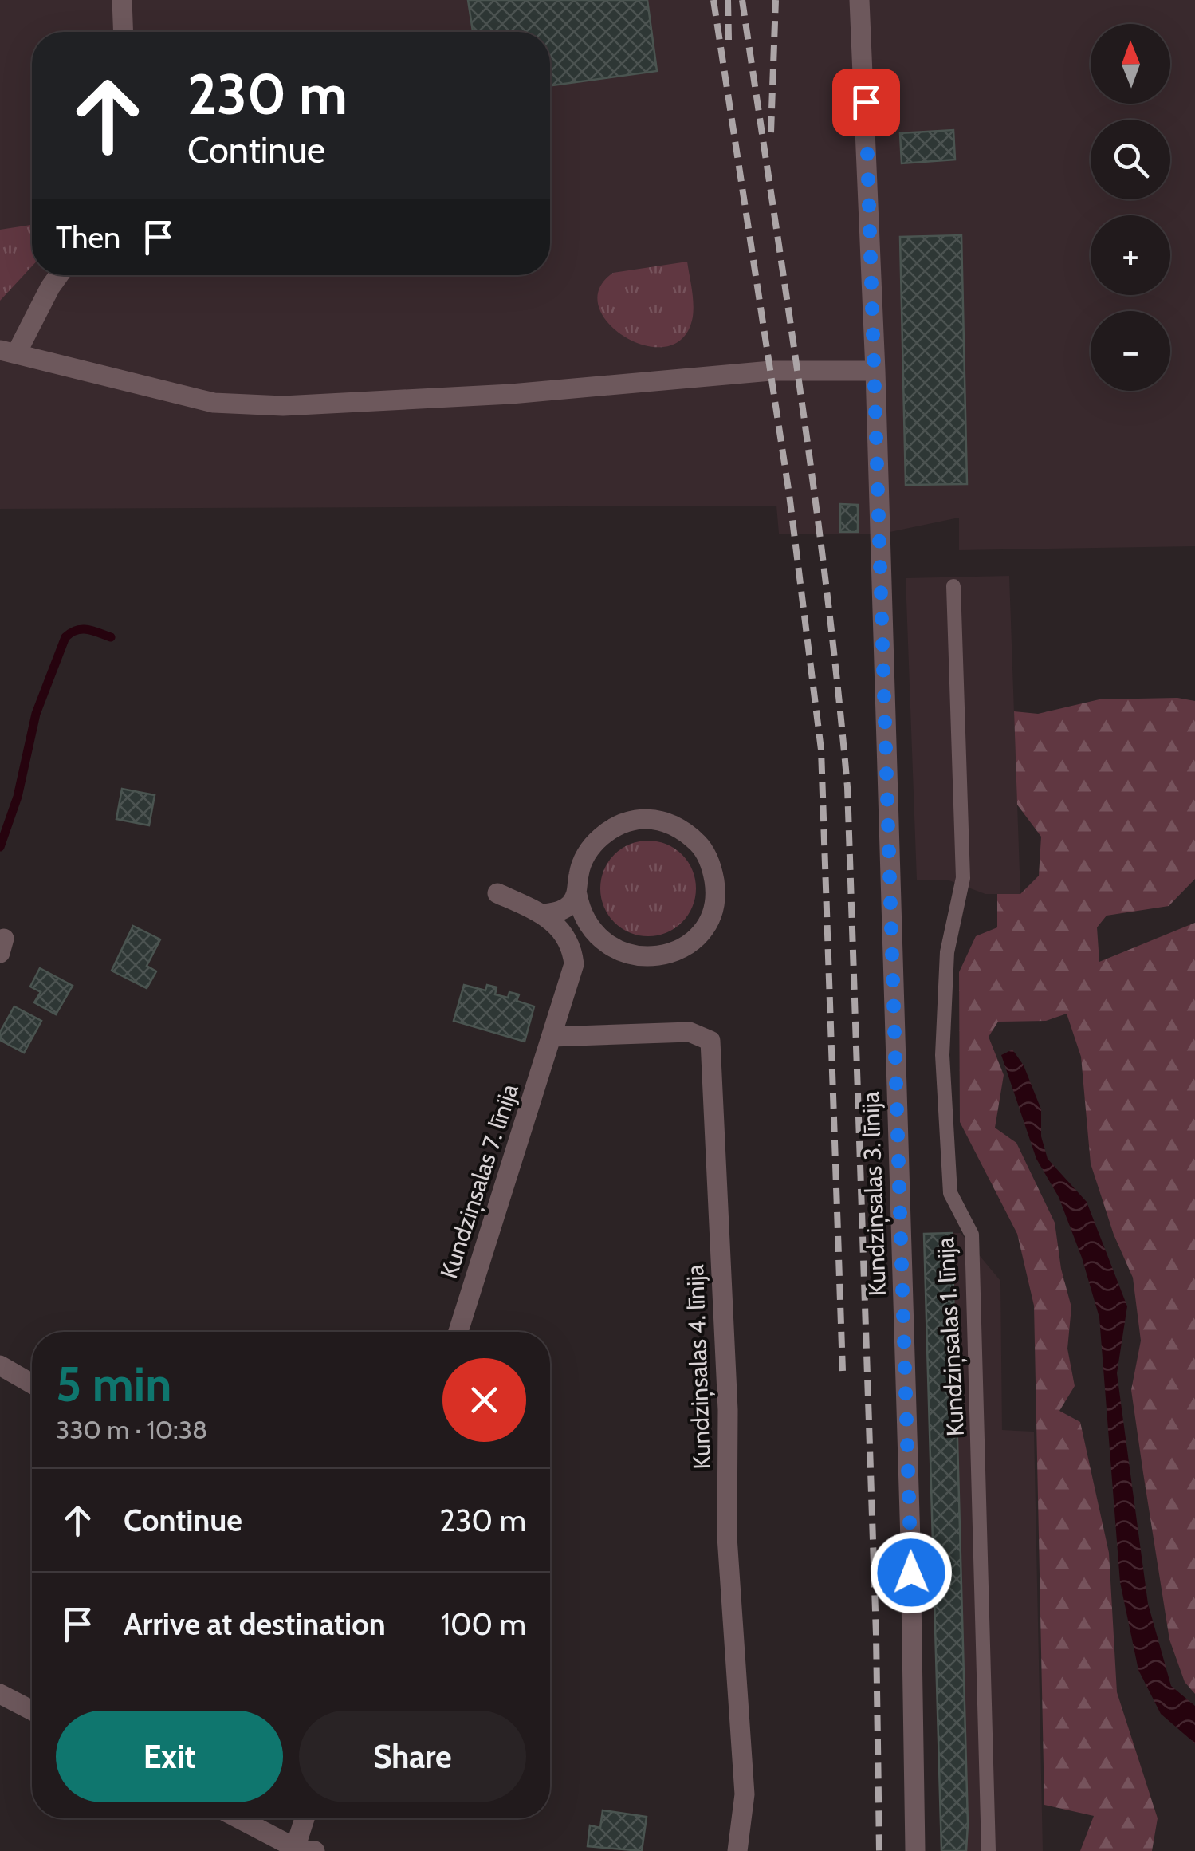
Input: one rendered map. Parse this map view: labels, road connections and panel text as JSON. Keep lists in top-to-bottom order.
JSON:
{
  "streets": {
    "street": ["Kundziņsalas 7. līnija", "Kundziņsalas 3. līnija", "Kundziņsalas 4. līnija"],
    "lane": ["Kundziņsalas 1. līnija"]
  },
  "crossings": [
    ["Kundziņsalas 7. līnija", "Kundziņsalas 4. līnija"]
  ],
  "north": "top",
  "page": {
    "map_buttons": ["+", "−"],
    "turn": ["230 m", "Continue"],
    "then": "Then",
    "heading": ["5 min", "330 m · 10:38"],
    "list": [
      {
        "name": "Continue",
        "value": "230 m"
      },
      {
        "name": "Arrive at destination",
        "value": "100 m"
      }
    ],
    "buttons": ["Exit", "Share"]
  }
}
